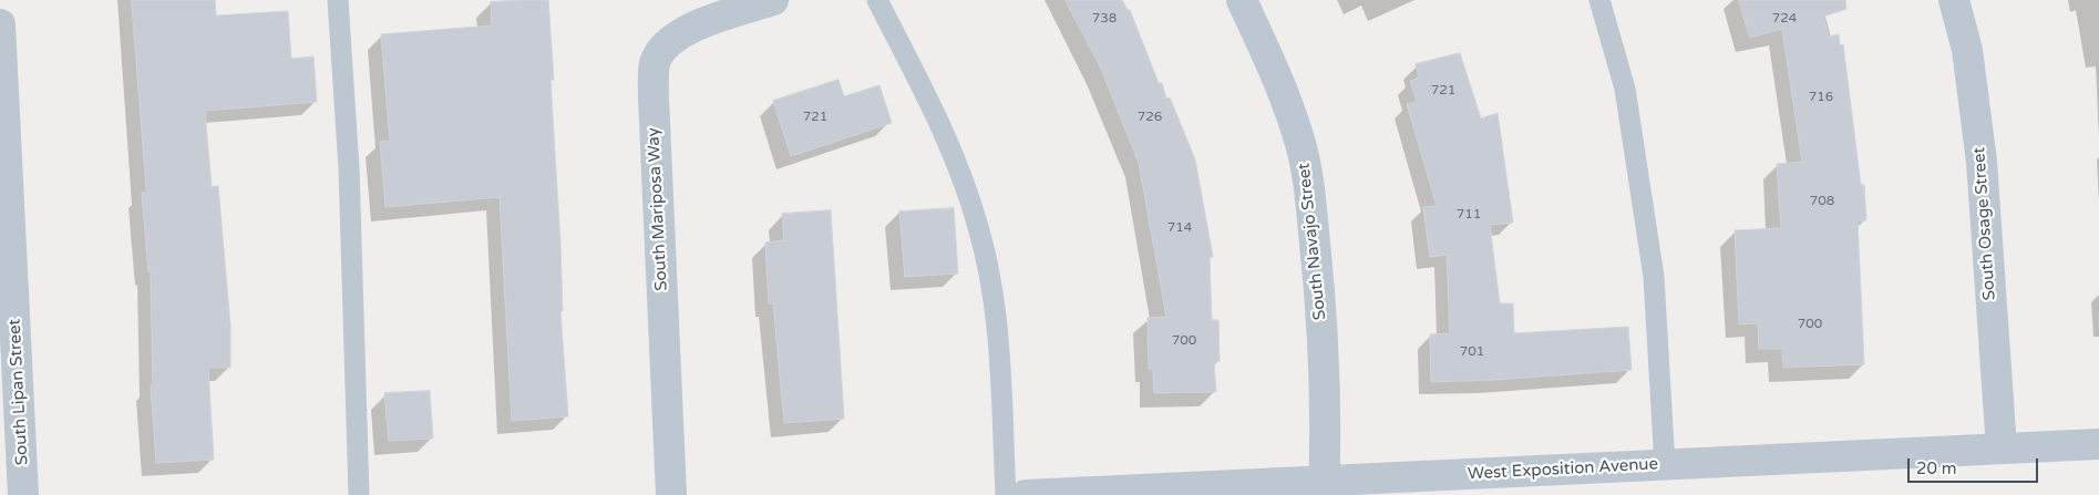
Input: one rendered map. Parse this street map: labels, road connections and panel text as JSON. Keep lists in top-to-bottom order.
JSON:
{
  "streets": {
    "street": [
      "South Mariposa Way",
      "South Osage Street",
      "South Navajo Street",
      "South Lipan Street",
      "West Exposition Avenue"
    ]
  },
  "crossings": [
    ["South Osage Street", "West Exposition Avenue"],
    ["South Navajo Street", "West Exposition Avenue"]
  ],
  "house_numbers": [
    "738",
    "724",
    "721",
    "716",
    "721",
    "726",
    "708",
    "711",
    "714",
    "700",
    "700",
    "701"
  ],
  "scale_bar": "20 m"
}
